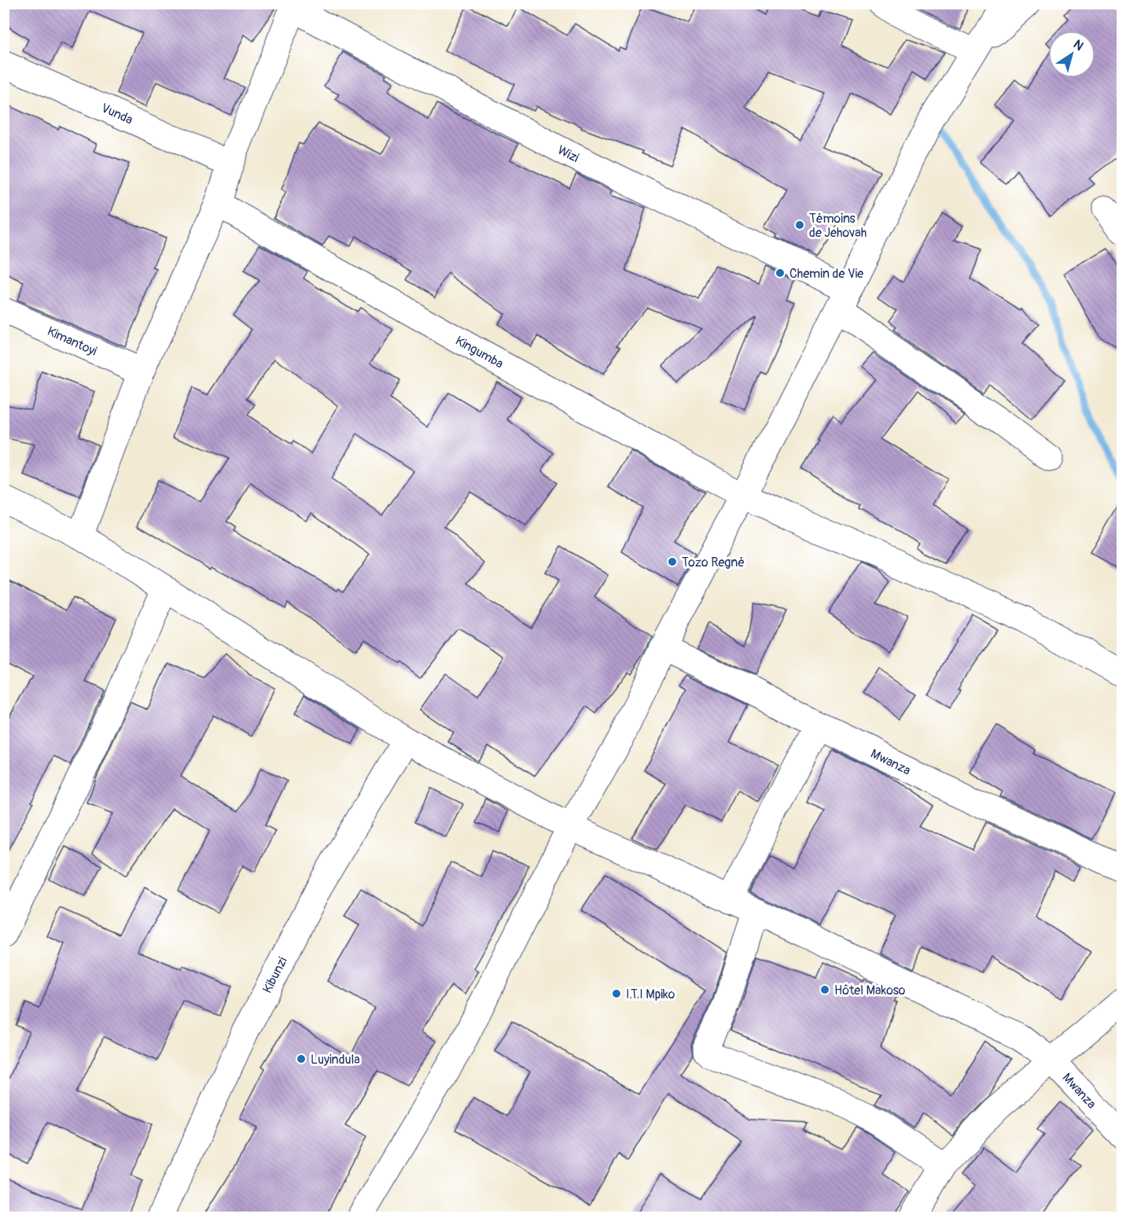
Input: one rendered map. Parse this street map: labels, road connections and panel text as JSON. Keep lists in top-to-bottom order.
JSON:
{
  "streets": {
    "street": [
      "Vunda",
      "Wizi",
      "Kimantoyi",
      "Kingumba",
      "Mwanza",
      "Kibunzi"
    ]
  },
  "crossings": [
    ["Mwanza", "Kibunzi"]
  ],
  "places": [
    "Témoins de Jehovah",
    "Chemin de Vie",
    "Tozo Regné",
    "Hôtel Makoso",
    "I.T.I Mpiko",
    "Luyindula"
  ],
  "north": "top right"
}
